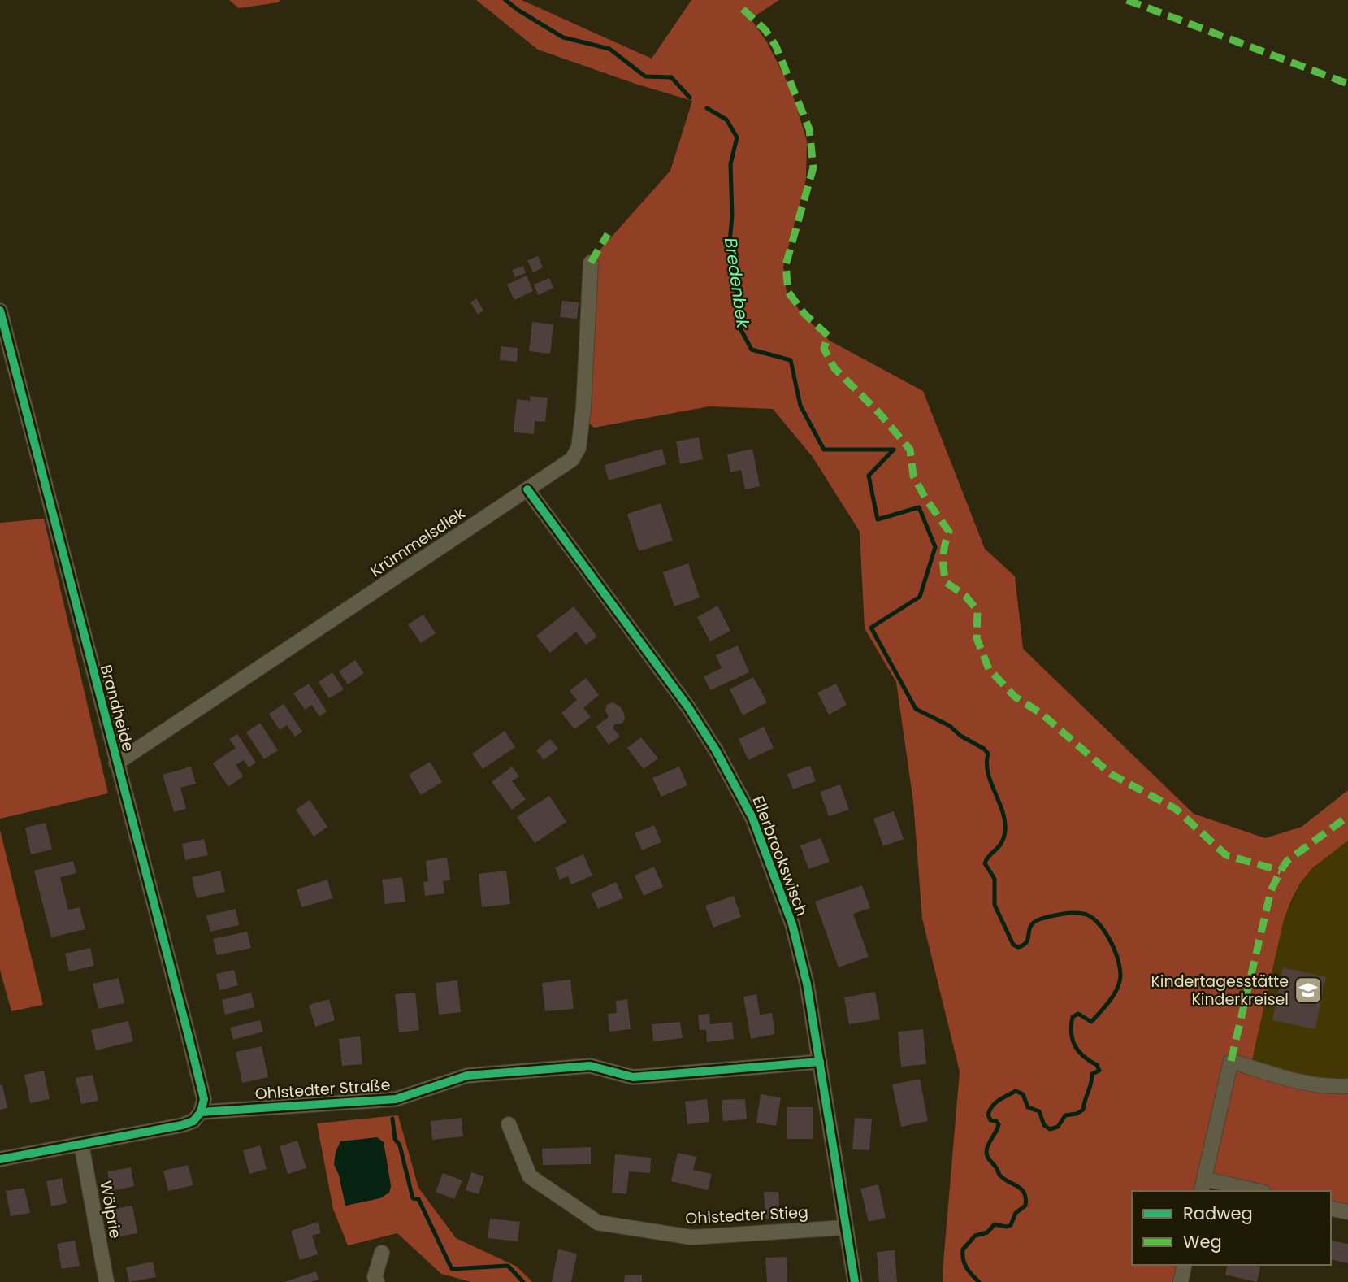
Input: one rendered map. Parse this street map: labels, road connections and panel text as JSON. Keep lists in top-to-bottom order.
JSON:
{
  "streets": {
    "street": [
      "Krümmelsdiek",
      "Brandheide",
      "Ellerbrookswisch",
      "Ohlstedter Straße",
      "Wölprie",
      "Ohlstedter Stieg"
    ]
  },
  "crossings": [
    ["Krümmelsdiek", "Brandheide"],
    ["Krümmelsdiek", "Ellerbrookswisch"],
    ["Brandheide", "Ohlstedter Straße"],
    ["Ellerbrookswisch", "Ohlstedter Straße"],
    ["Ellerbrookswisch", "Ohlstedter Stieg"],
    ["Ohlstedter Straße", "Wölprie"]
  ],
  "water": ["Bredenbek"],
  "places": {
    "school or university": ["Kindertagesstätte Kinderkreisel"]
  },
  "legend": ["Radweg", "Weg"]
}
